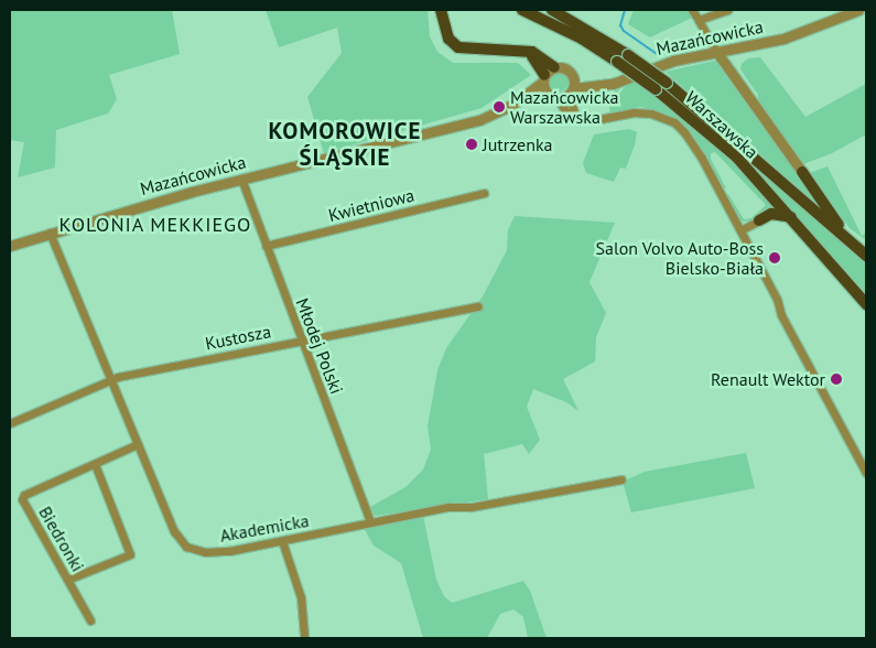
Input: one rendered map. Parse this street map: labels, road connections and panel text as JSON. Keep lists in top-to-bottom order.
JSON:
{
  "streets": {
    "main road": ["Warszawska"],
    "street": [
      "Mazańcowicka",
      "Kwietniowa",
      "Kustosza",
      "Młodej Polski",
      "Akademicka",
      "Biedronki"
    ]
  },
  "crossings": [
    ["Mazańcowicka", "Młodej Polski"],
    ["Mazańcowicka", "Akademicka"],
    ["Kwietniowa", "Młodej Polski"],
    ["Kustosza", "Młodej Polski"],
    ["Kustosza", "Akademicka"],
    ["Młodej Polski", "Akademicka"],
    ["Akademicka", "Biedronki"]
  ],
  "districts": ["KOMOROWICE ŚLĄSKIE", "KOLONIA MEKKIEGO"],
  "places": [
    "Mazańcowicka Warszawska",
    "Jutrzenka",
    "Salon Volvo Auto-Boss Bielsko-Biała",
    "Renault Wektor"
  ]
}
